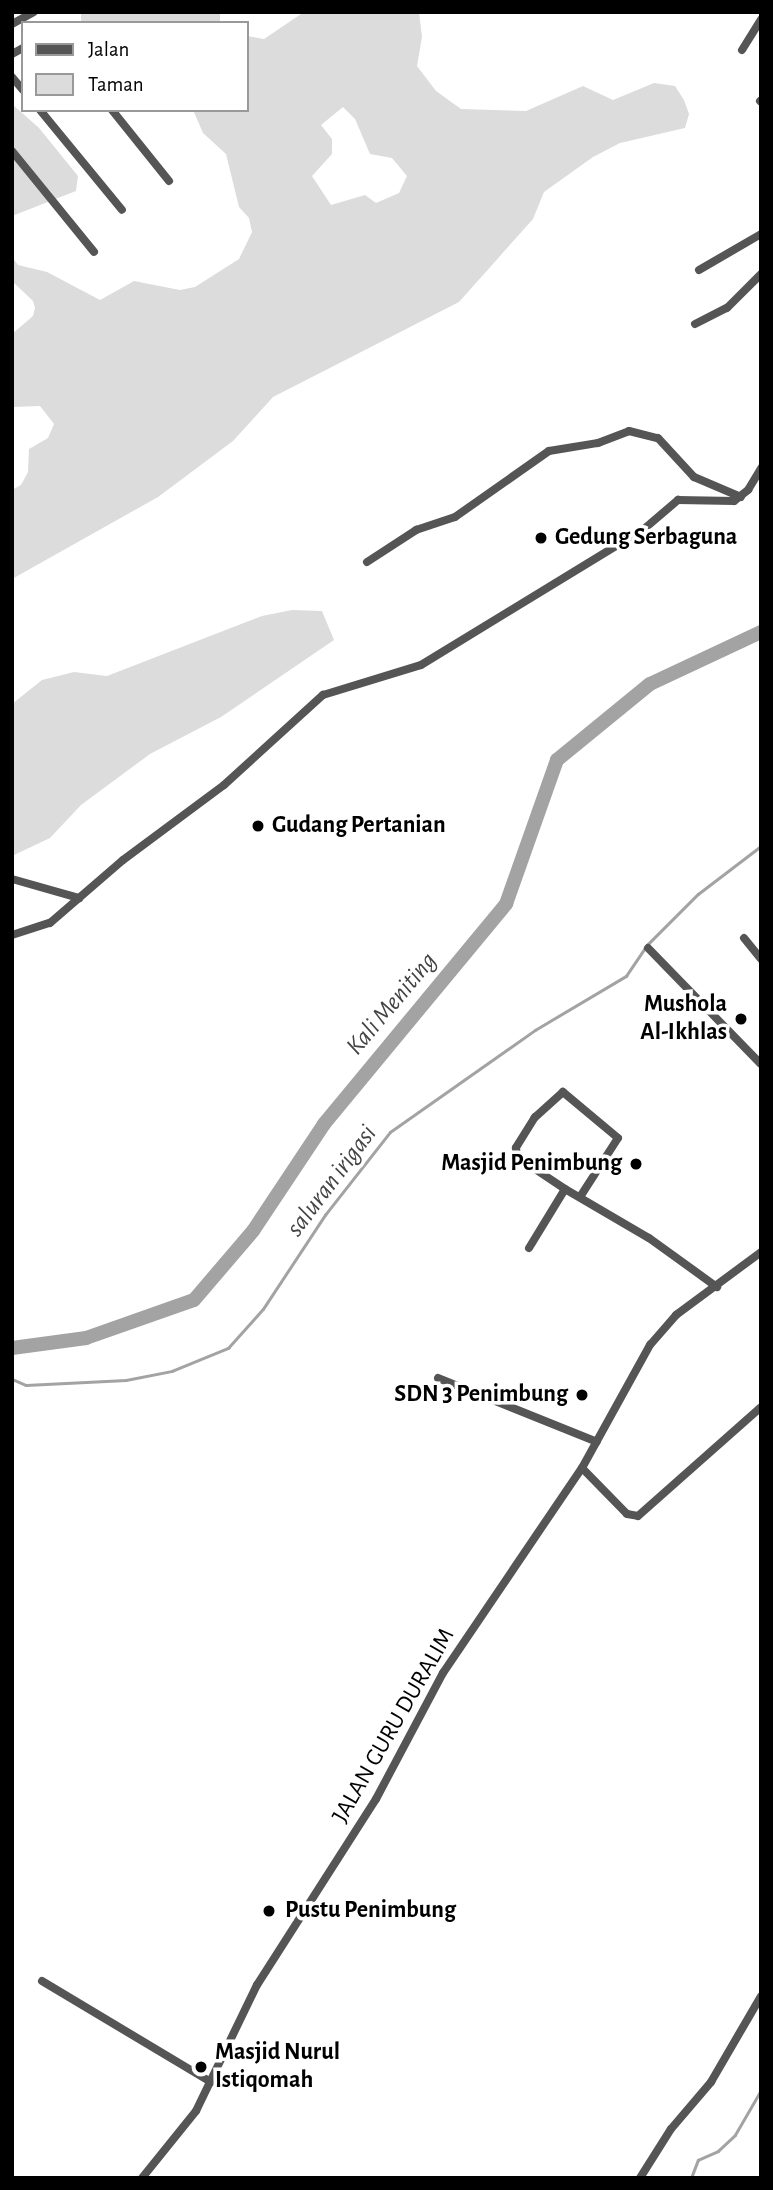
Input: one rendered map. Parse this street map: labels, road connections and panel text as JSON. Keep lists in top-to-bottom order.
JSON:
{
  "streets": {
    "street": ["JALAN GURU DURALIM"]
  },
  "water": ["Kali Meniting", "saluran irigasi"],
  "places": [
    "Gedung Serbaguna",
    "Gudang Pertanian",
    "Mushola Al-Ikhlas",
    "Masjid Penimbung",
    "SDN 3 Penimbung",
    "Pustu Penimbung",
    "Masjid Nurul Istiqomah"
  ],
  "legend": ["Jalan", "Taman"]
}
